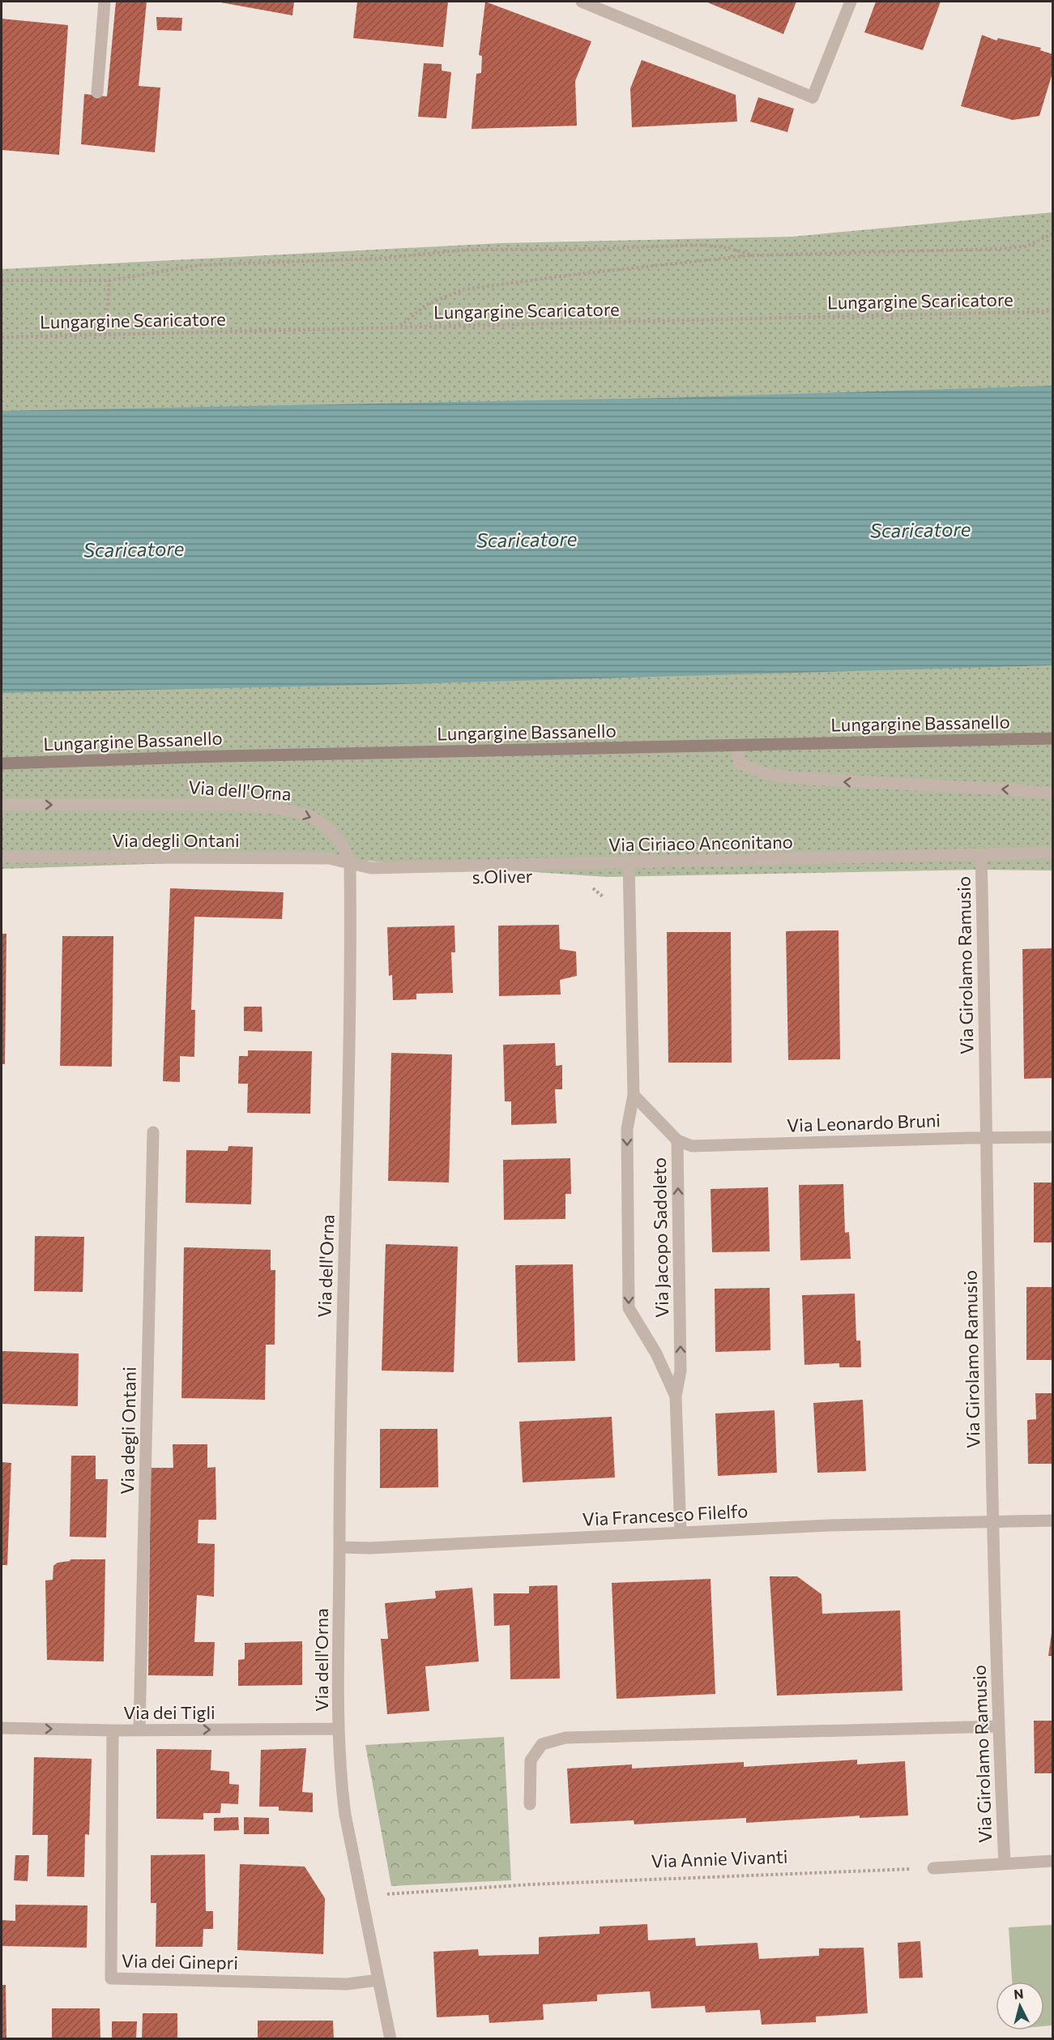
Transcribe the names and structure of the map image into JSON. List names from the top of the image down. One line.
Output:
{"streets":{"street":["Lungargine Bassanello","Via dell'Orna","Via degli Ontani","Via Ciriaco Anconitano","Via Girolamo Ramusio","Via Leonardo Bruni","Via Jacopo Sadoleto","Via Francesco Filelfo","Via dei Tigli","Via dei Ginepri"],"path":["Lungargine Scaricatore","Via Annie Vivanti"]},"crossings":[["Via dell'Orna","Via degli Ontani"],["Via dell'Orna","Via Ciriaco Anconitano"],["Via dell'Orna","Via Francesco Filelfo"],["Via dell'Orna","Via dei Tigli"],["Via dell'Orna","Via dei Ginepri"],["Via degli Ontani","Via Ciriaco Anconitano"],["Via degli Ontani","Via dei Tigli"],["Via Ciriaco Anconitano","Via Girolamo Ramusio"],["Via Ciriaco Anconitano","Via Jacopo Sadoleto"],["Via Girolamo Ramusio","Via Leonardo Bruni"],["Via Girolamo Ramusio","Via Francesco Filelfo"],["Via Leonardo Bruni","Via Jacopo Sadoleto"],["Via Jacopo Sadoleto","Via Francesco Filelfo"],["Via dei Tigli","Via dei Ginepri"]],"one_way":["Via dei Tigli"],"water":["Scaricatore"],"north":"top"}
